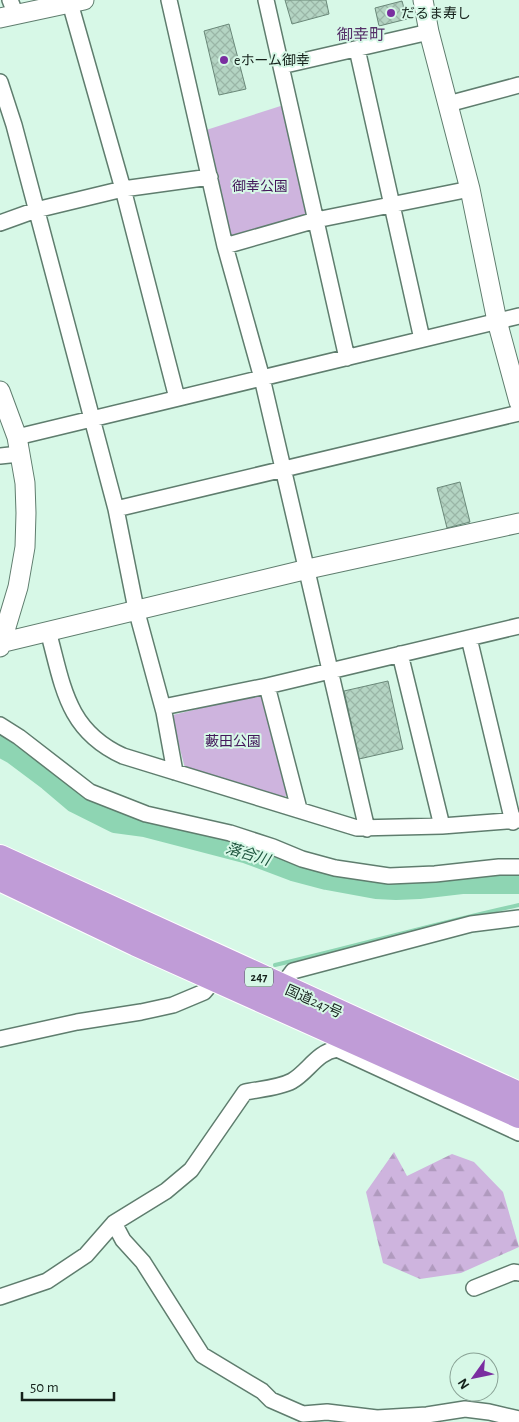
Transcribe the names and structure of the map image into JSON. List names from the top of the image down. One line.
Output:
{"streets":{"highway":["247","国道247号"]},"districts":["御幸町"],"water":["落合川"],"parks":["御幸公園","藪田公園"],"places":["だるま寿し","eホーム御幸"],"scale_bar":"50 m","north":"bottom left"}
